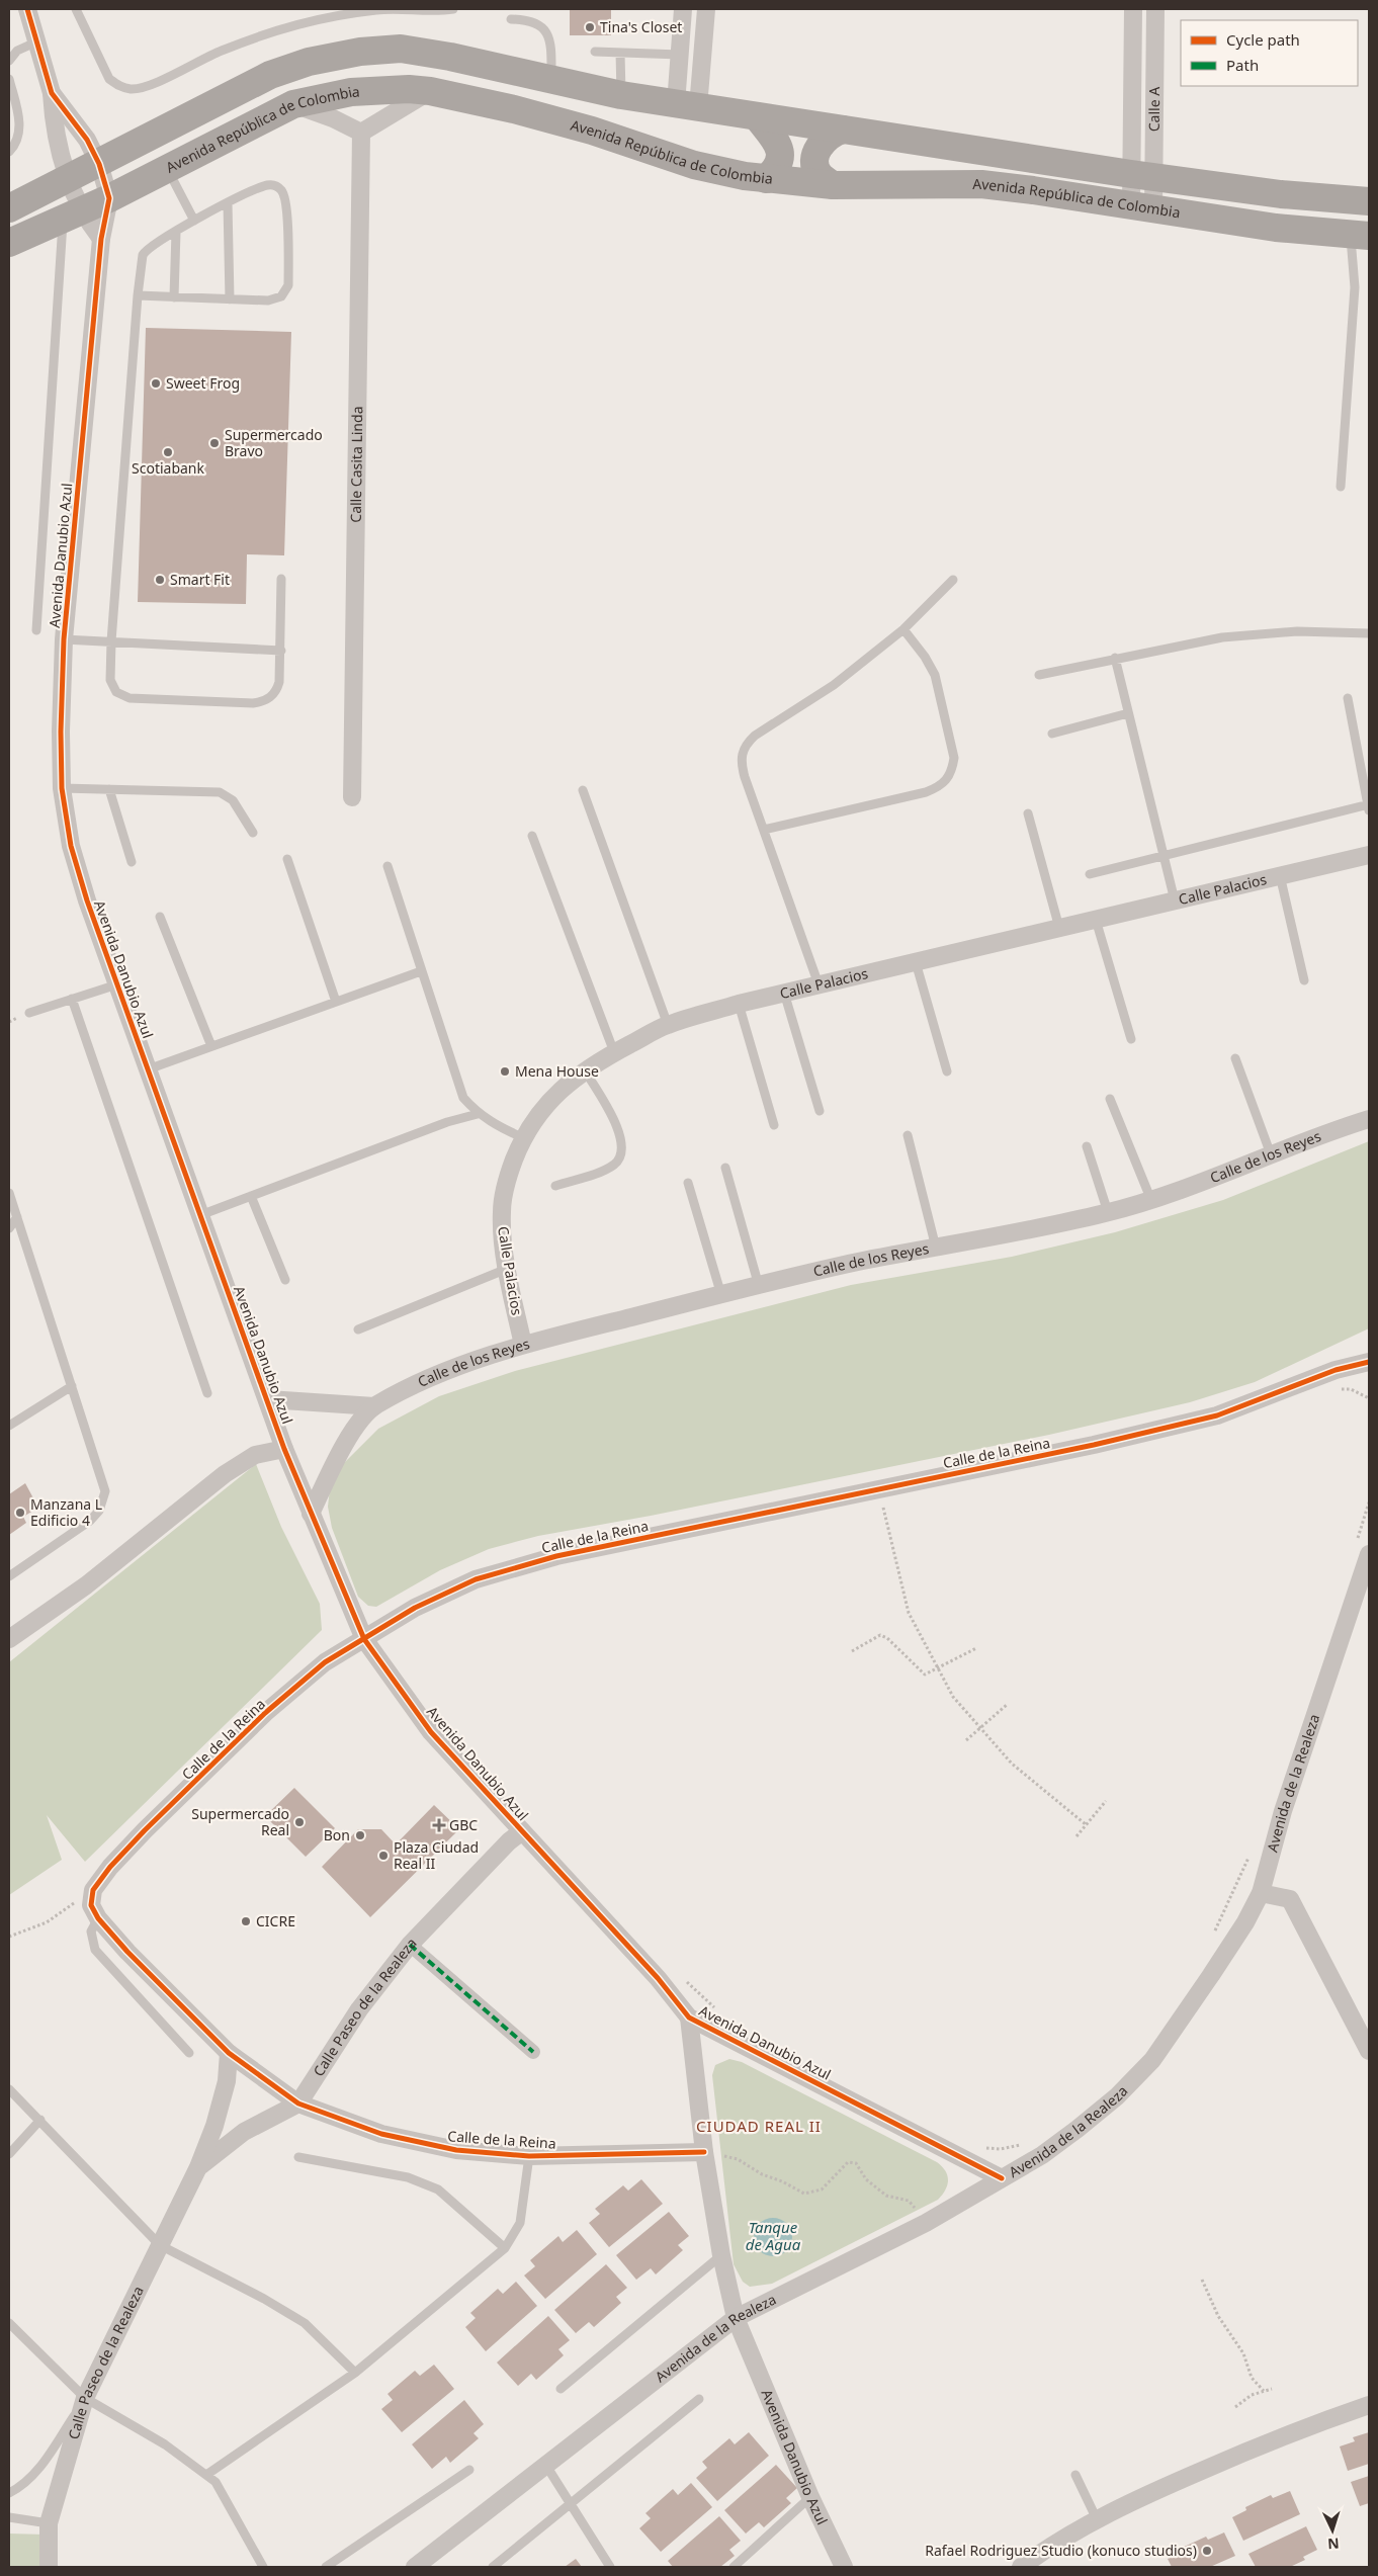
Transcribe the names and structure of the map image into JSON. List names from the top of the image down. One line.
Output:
{"streets":{"main road":["Avenida República de Colombia"],"street":["Calle A","Calle Casita Linda","Avenida Danubio Azul","Calle Palacios","Calle de los Reyes","Calle de la Reina","Avenida de la Realeza","Calle Paseo de la Realeza"]},"crossings":[["Calle A","Avenida República de Colombia"],["Avenida República de Colombia","Avenida Danubio Azul"],["Avenida Danubio Azul","Calle de los Reyes"],["Avenida Danubio Azul","Calle de la Reina"],["Avenida Danubio Azul","Avenida de la Realeza"],["Avenida Danubio Azul","Calle Paseo de la Realeza"],["Calle Palacios","Calle de los Reyes"],["Calle de la Reina","Calle Paseo de la Realeza"]],"districts":["CIUDAD REAL II"],"water":["Tanque de Agua"],"places":{"other":["Tina's Closet","Sweet Frog","Supermercado Bravo","Scotiabank","Smart Fit","Mena House","Manzana L Edificio 4","Supermercado Real","Bon","Plaza Ciudad Real II","CICRE","Rafael Rodriguez Studio (konuco studios)"],"health":["GBC"]},"legend":["Cycle path","Path"],"north":"bottom"}
